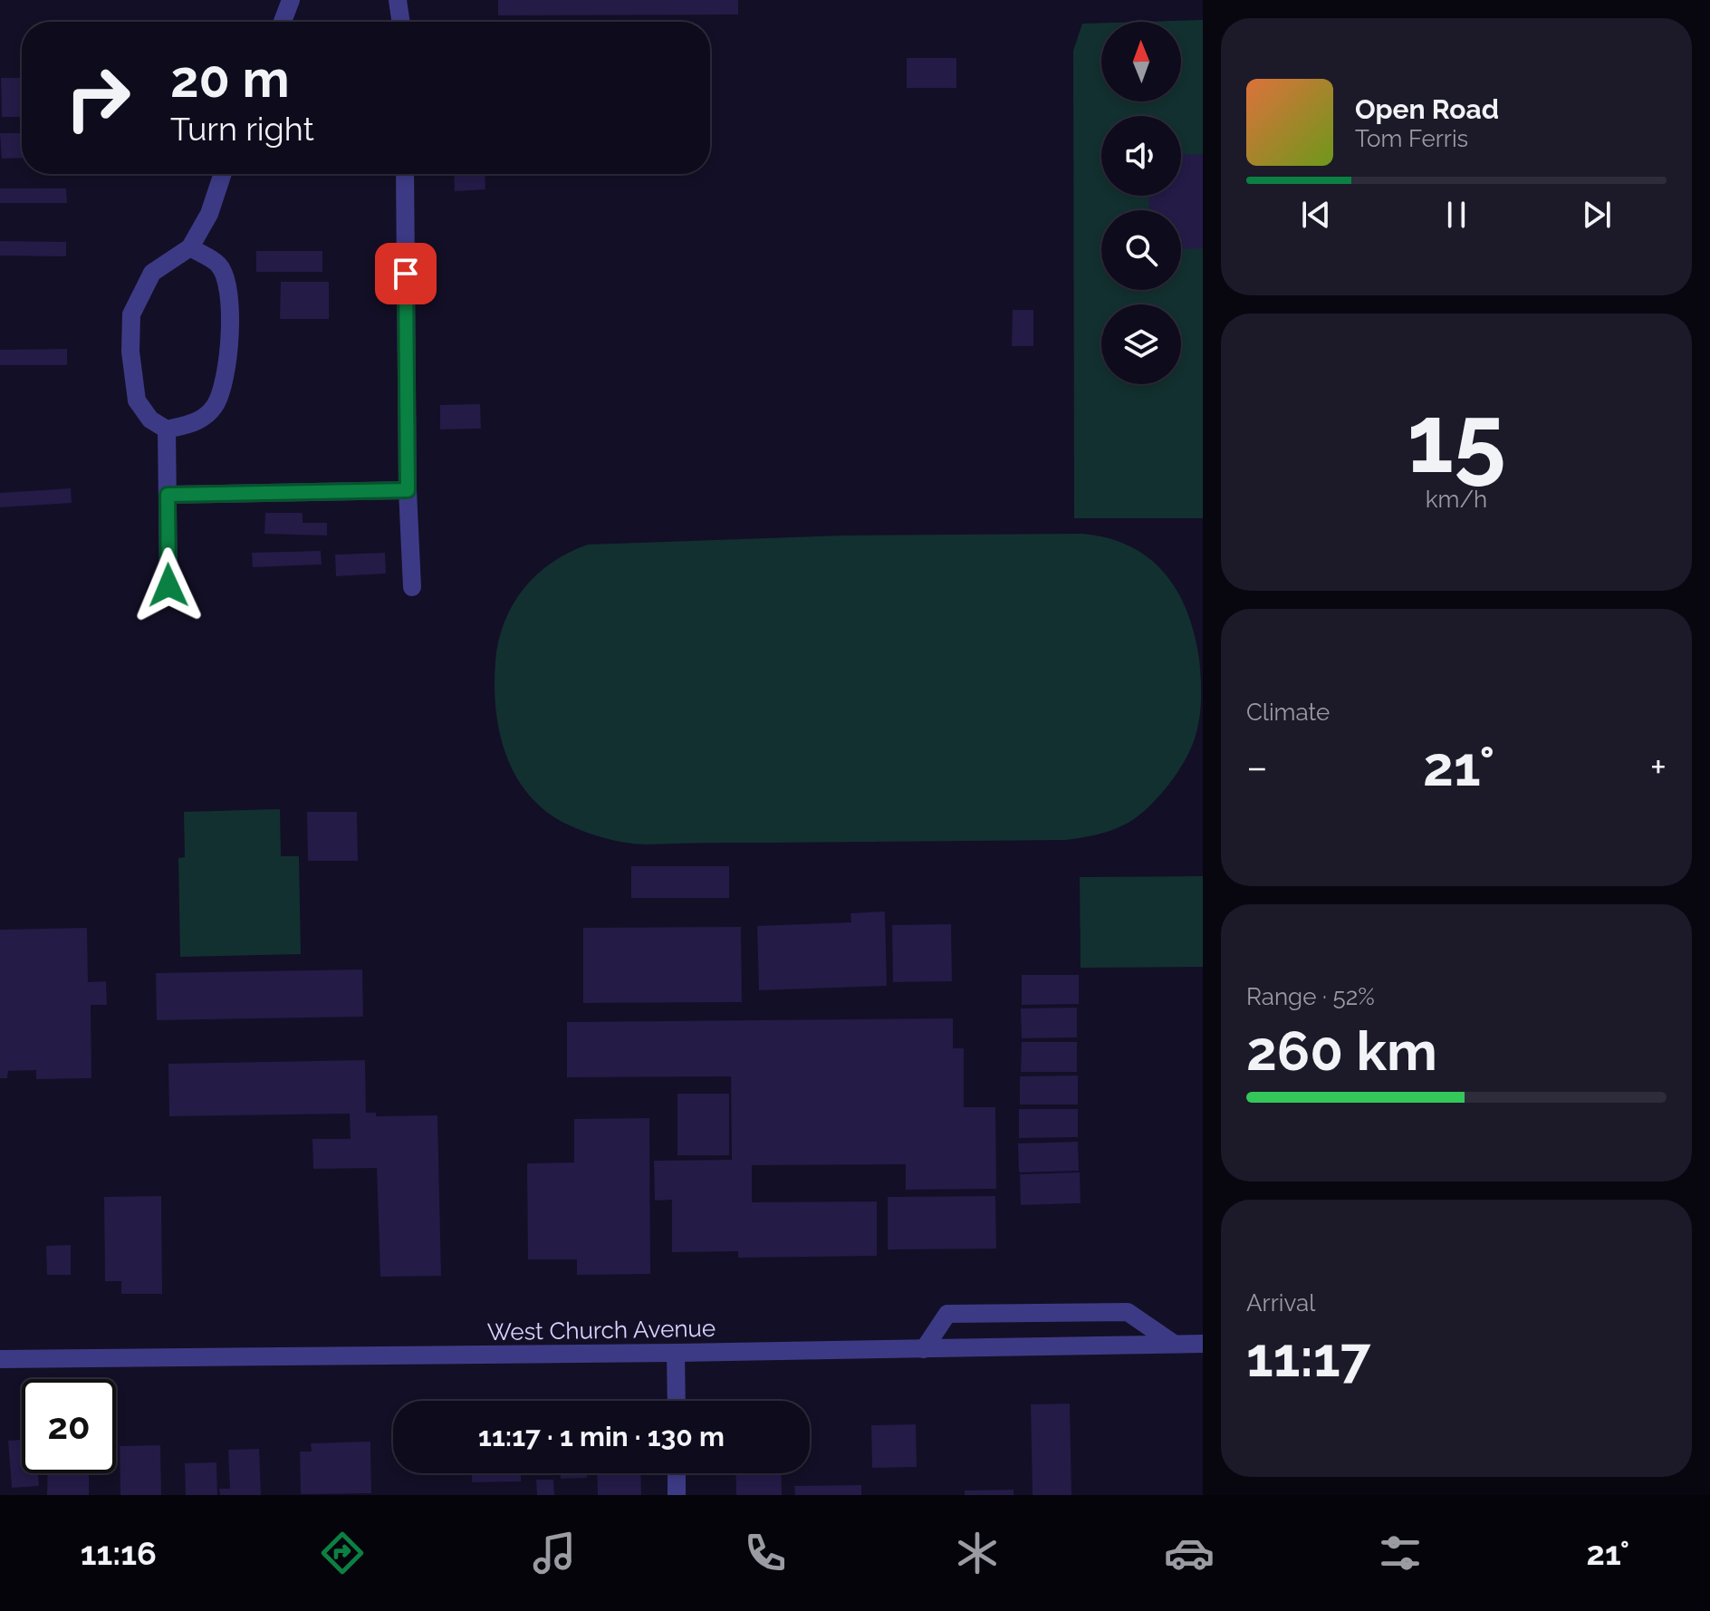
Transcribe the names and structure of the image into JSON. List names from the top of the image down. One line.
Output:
{"streets":{"street":["West Church Avenue"]},"north":"top","page":{"turn":["20 m","Turn right"],"song":["Open Road","Tom Ferris"],"tile":[["15","km/h"],"Climate",["Range · 52%","260 km"],["Arrival","11:17"]],"heat":["−","21°","+"],"limit":"20","trip":"11:17 · 1 min · 130 m","tabs":["11:16","21°"]}}
